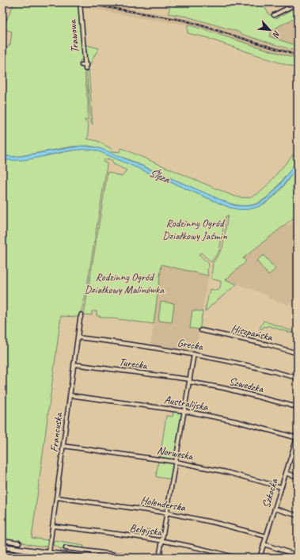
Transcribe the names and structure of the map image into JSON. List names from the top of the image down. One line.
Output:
{"streets":{"street":["Trawowa","Hiszpańska","Grecka","Turecka","Szwedzka","Australijska","Francuska","Norweska","Szkocka","Holenderska","Belgijska"]},"crossings":[["Grecka","Francuska"],["Turecka","Szwedzka"],["Turecka","Francuska"],["Australijska","Francuska"],["Australijska","Szkocka"],["Francuska","Norweska"],["Francuska","Holenderska"],["Francuska","Belgijska"],["Norweska","Szkocka"],["Szkocka","Holenderska"]],"water":["Ślęza"],"parks":["Rodzinny Ogród Działkowy Jaśmin","Rodzinny Ogród Działkowy Malinówka"],"north":"bottom right"}
